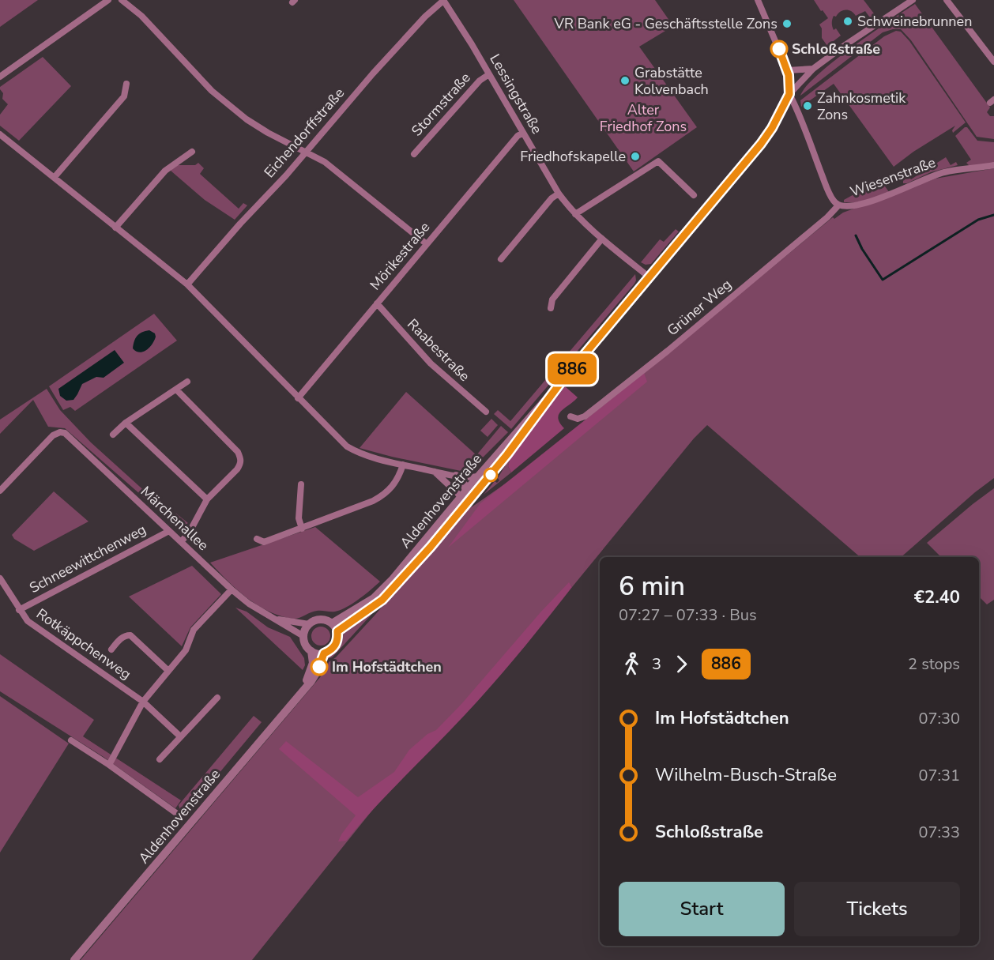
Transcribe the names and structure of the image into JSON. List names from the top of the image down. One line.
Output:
{"streets":{"street":["Lessingstraße","Stormstraße","Eichendorffstraße","Wiesenstraße","Mörikestraße","Grüner Weg","Raabestraße","Aldenhovenstraße","Märchenallee","Schneewittchenweg","Rotkäppchenweg"]},"crossings":[["Lessingstraße","Stormstraße"],["Lessingstraße","Eichendorffstraße"],["Lessingstraße","Mörikestraße"],["Lessingstraße","Aldenhovenstraße"],["Wiesenstraße","Grüner Weg"],["Wiesenstraße","Aldenhovenstraße"],["Mörikestraße","Raabestraße"],["Aldenhovenstraße","Märchenallee"],["Märchenallee","Schneewittchenweg"],["Schneewittchenweg","Rotkäppchenweg"]],"parks":["Alter Friedhof Zons"],"places":["Schweinebrunnen","VR Bank eG - Geschäftsstelle Zons","Schloßstraße","Grabstätte Kolvenbach","Zahnkosmetik Zons","Friedhofskapelle","Im Hofstädtchen"],"lines":["bus line 886"],"page":{"on_map":"886","heading":["6 min","07:27 – 07:33 · Bus","€2.40"],"legs":["3","886","2 stops"],"list":[{"name":"Im Hofstädtchen","value":"07:30"},{"name":"Wilhelm-Busch-Straße","value":"07:31"},{"name":"Schloßstraße","value":"07:33"}],"buttons":["Start","Tickets"]}}
